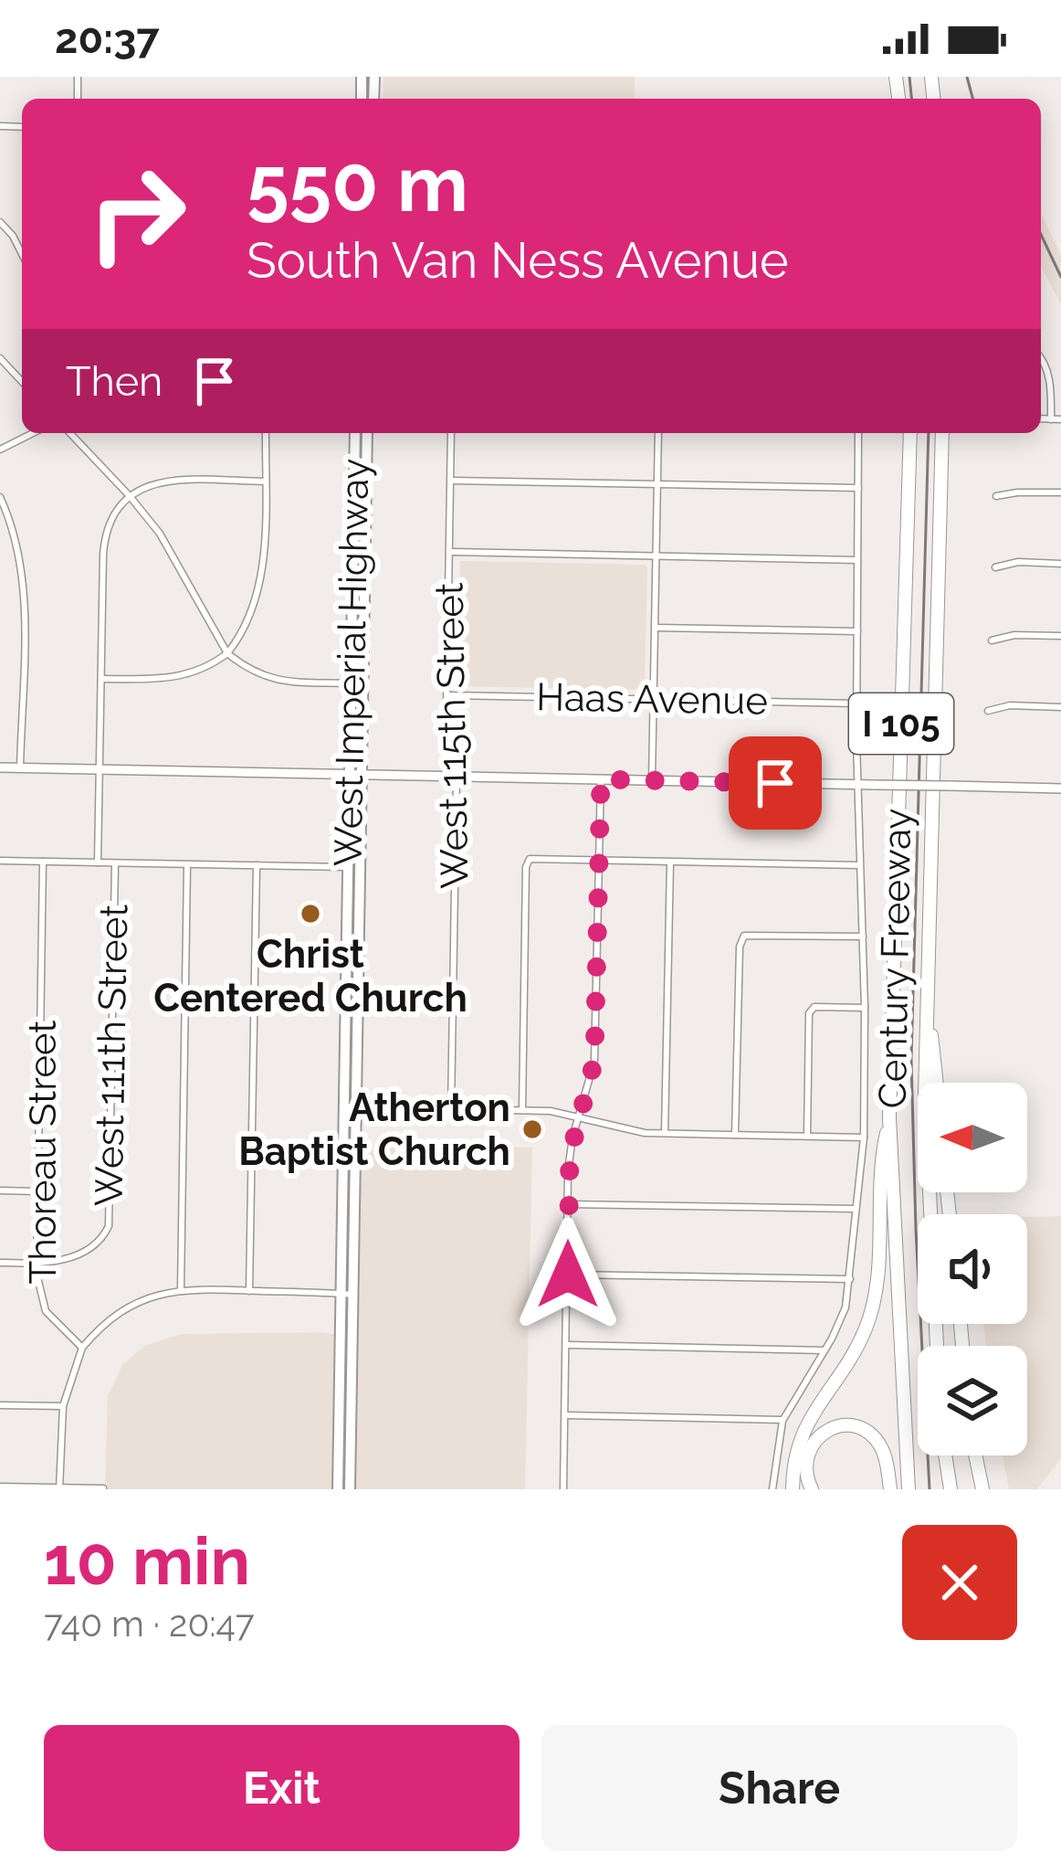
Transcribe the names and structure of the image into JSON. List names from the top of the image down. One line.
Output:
{"streets":{"highway":["I 105","Century Freeway"],"main road":["West Imperial Highway"],"street":["Haas Avenue","West 115th Street","West 111th Street","Thoreau Street"]},"crossings":[["Haas Avenue","West 115th Street"],["West 111th Street","Thoreau Street"]],"places":["Christ Centered Church","Atherton Baptist Church"],"north":"left","page":{"status":"20:37","turn":["550 m","South Van Ness Avenue"],"then":"Then","heading":["10 min","740 m · 20:47"],"buttons":["Exit","Share"]}}
